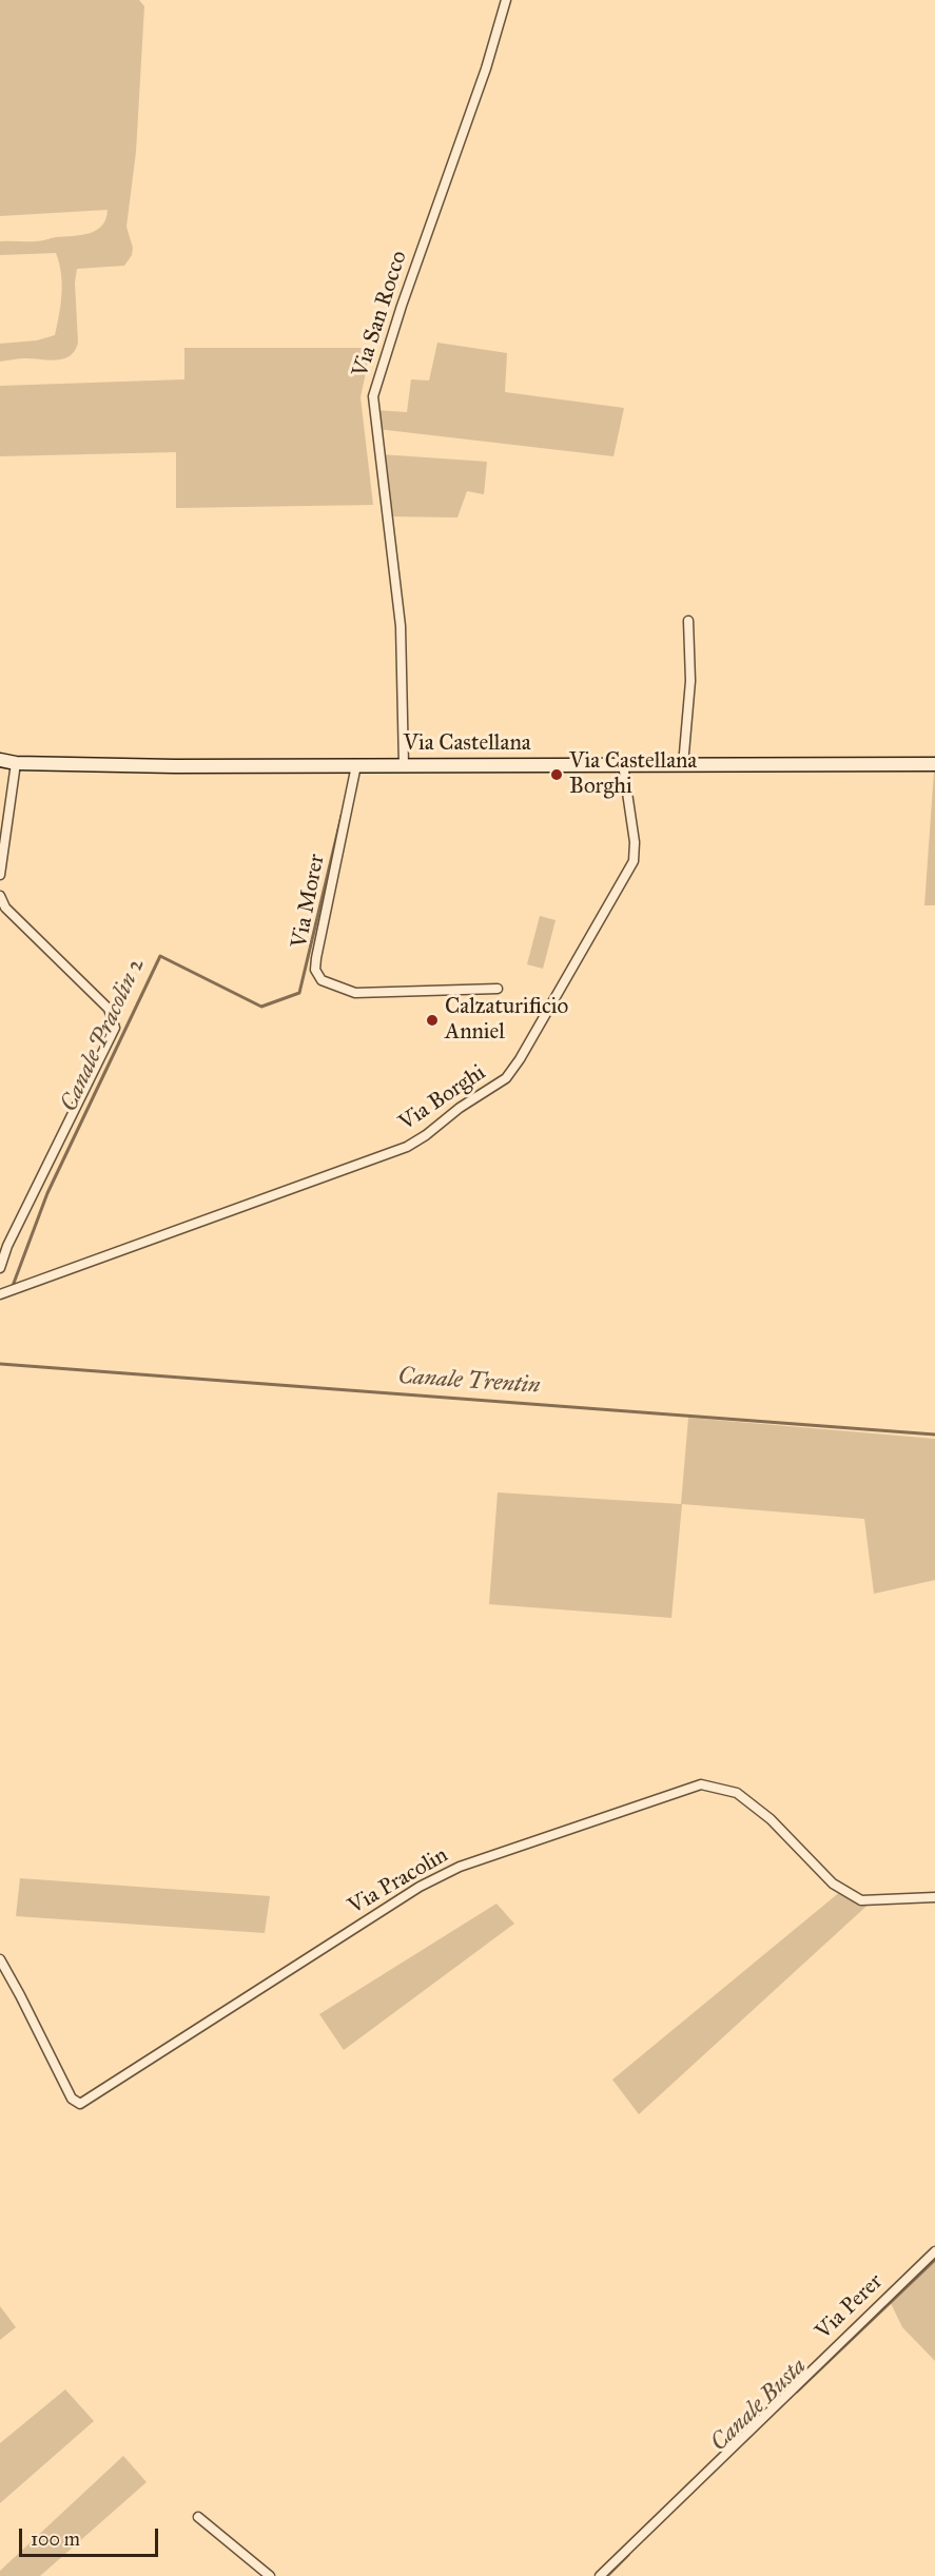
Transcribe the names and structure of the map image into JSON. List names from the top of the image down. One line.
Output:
{"streets":{"main road":["Via Castellana"],"street":["Via San Rocco","Via Morer","Via Borghi","Via Pracolin","Via Perer"]},"crossings":[["Via San Rocco","Via Castellana"],["Via Castellana","Via Morer"],["Via Castellana","Via Borghi"]],"water":["Canale Pracolin 2","Canale Trentin","Canale Busta"],"places":["Via Castellana Borghi","Calzaturificio Anniel"],"scale_bar":"100 m"}
